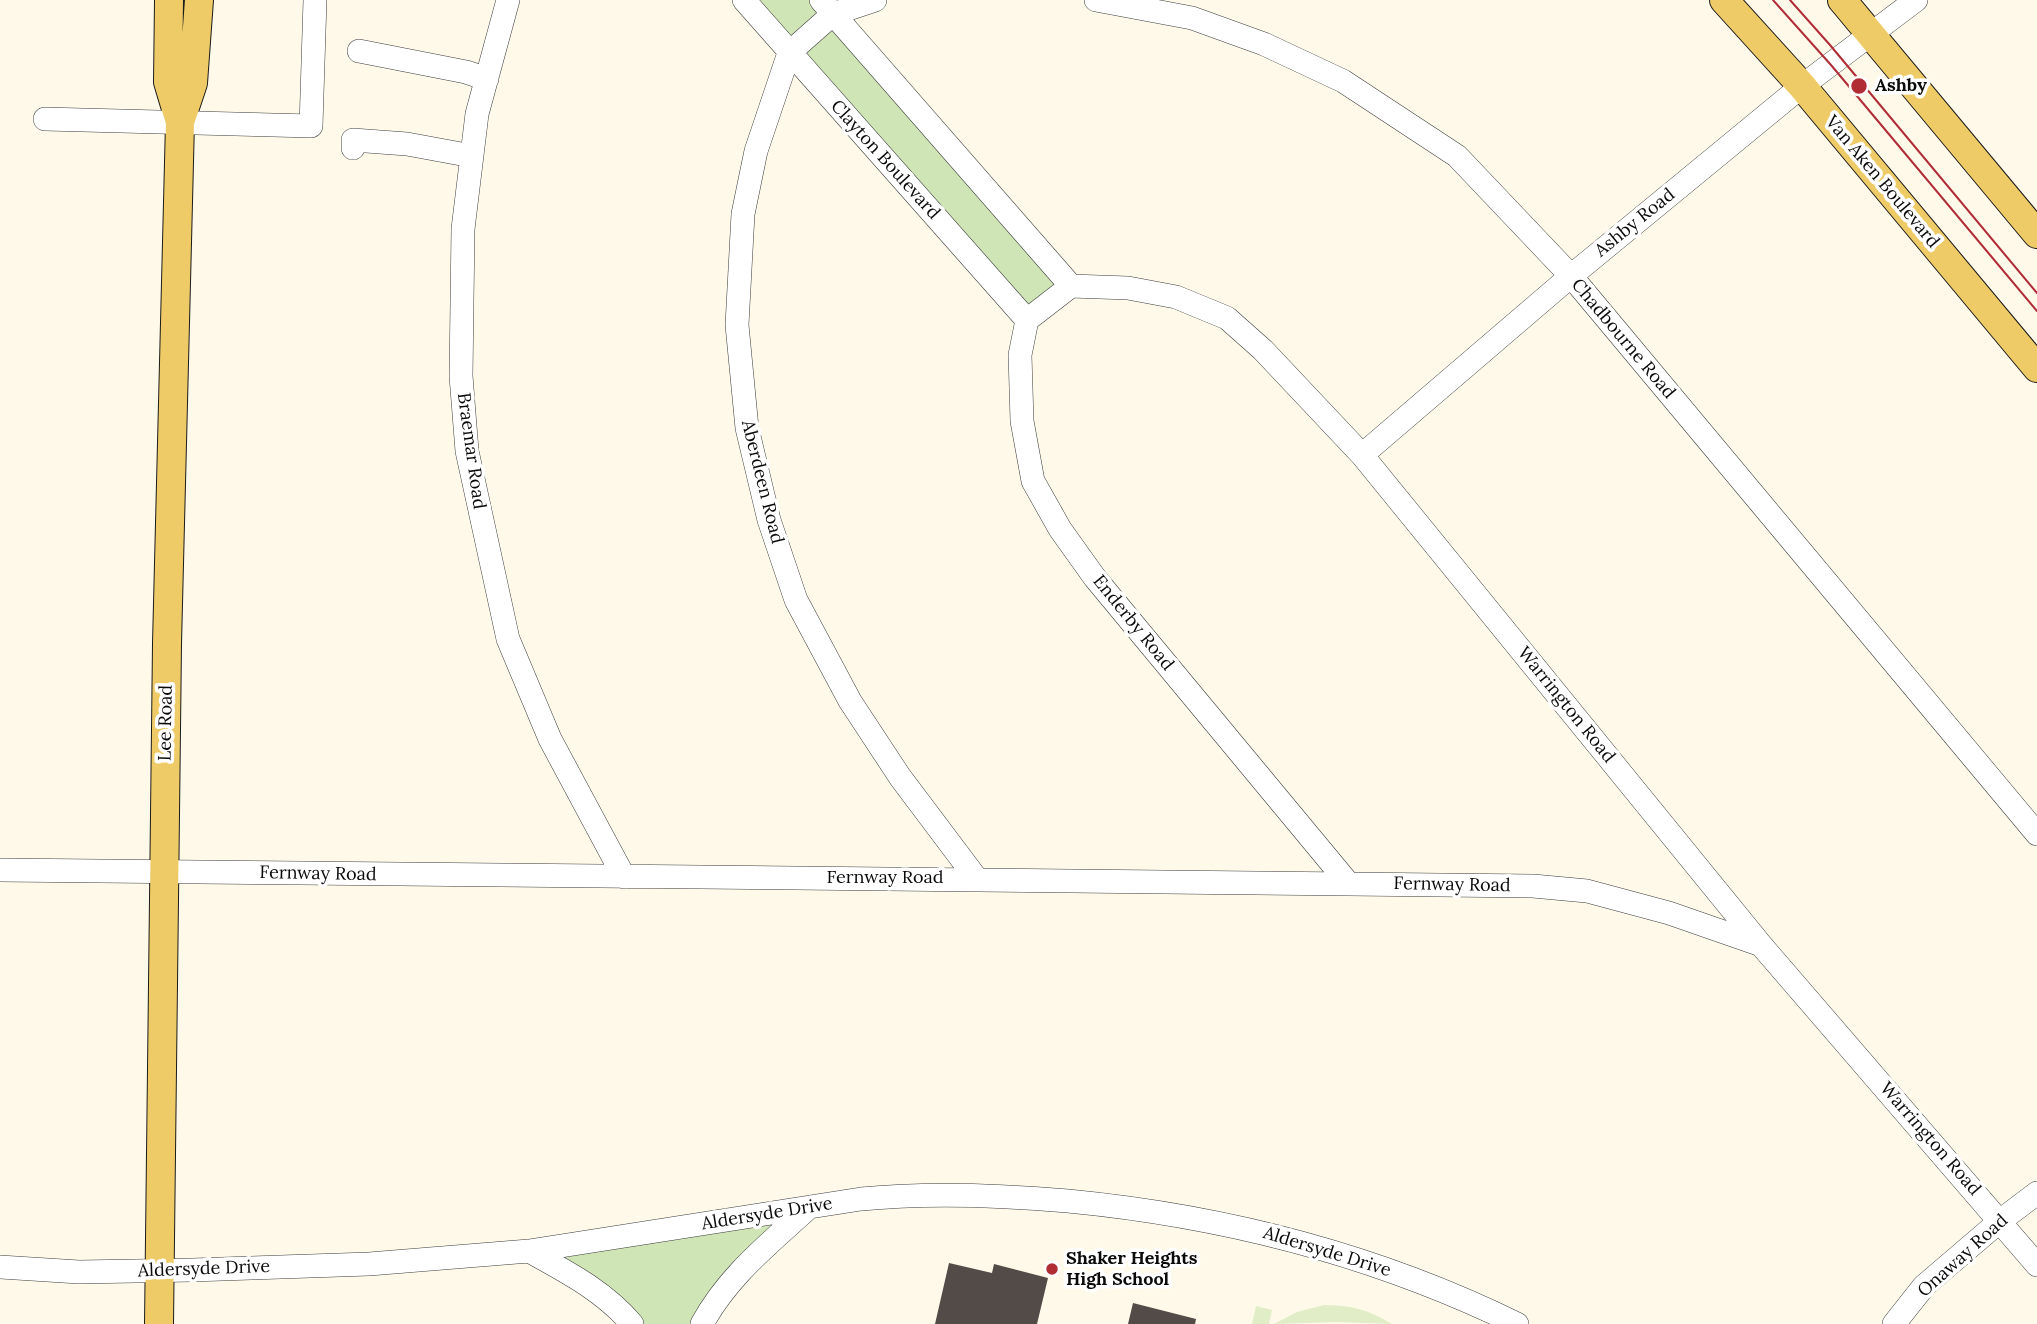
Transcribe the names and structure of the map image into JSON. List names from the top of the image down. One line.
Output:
{"streets":{"main road":["Van Aken Boulevard","Lee Road"],"street":["Clayton Boulevard","Ashby Road","Chadbourne Road","Braemar Road","Aberdeen Road","Enderby Road","Warrington Road","Fernway Road","Aldersyde Drive","Onaway Road"]},"crossings":[["Clayton Boulevard","Aberdeen Road"],["Clayton Boulevard","Enderby Road"],["Van Aken Boulevard","Ashby Road"],["Ashby Road","Chadbourne Road"],["Ashby Road","Warrington Road"],["Braemar Road","Fernway Road"],["Aberdeen Road","Fernway Road"],["Enderby Road","Fernway Road"],["Warrington Road","Fernway Road"],["Warrington Road","Onaway Road"],["Lee Road","Fernway Road"],["Lee Road","Aldersyde Drive"]],"places":["Ashby","Shaker Heights High School"]}
